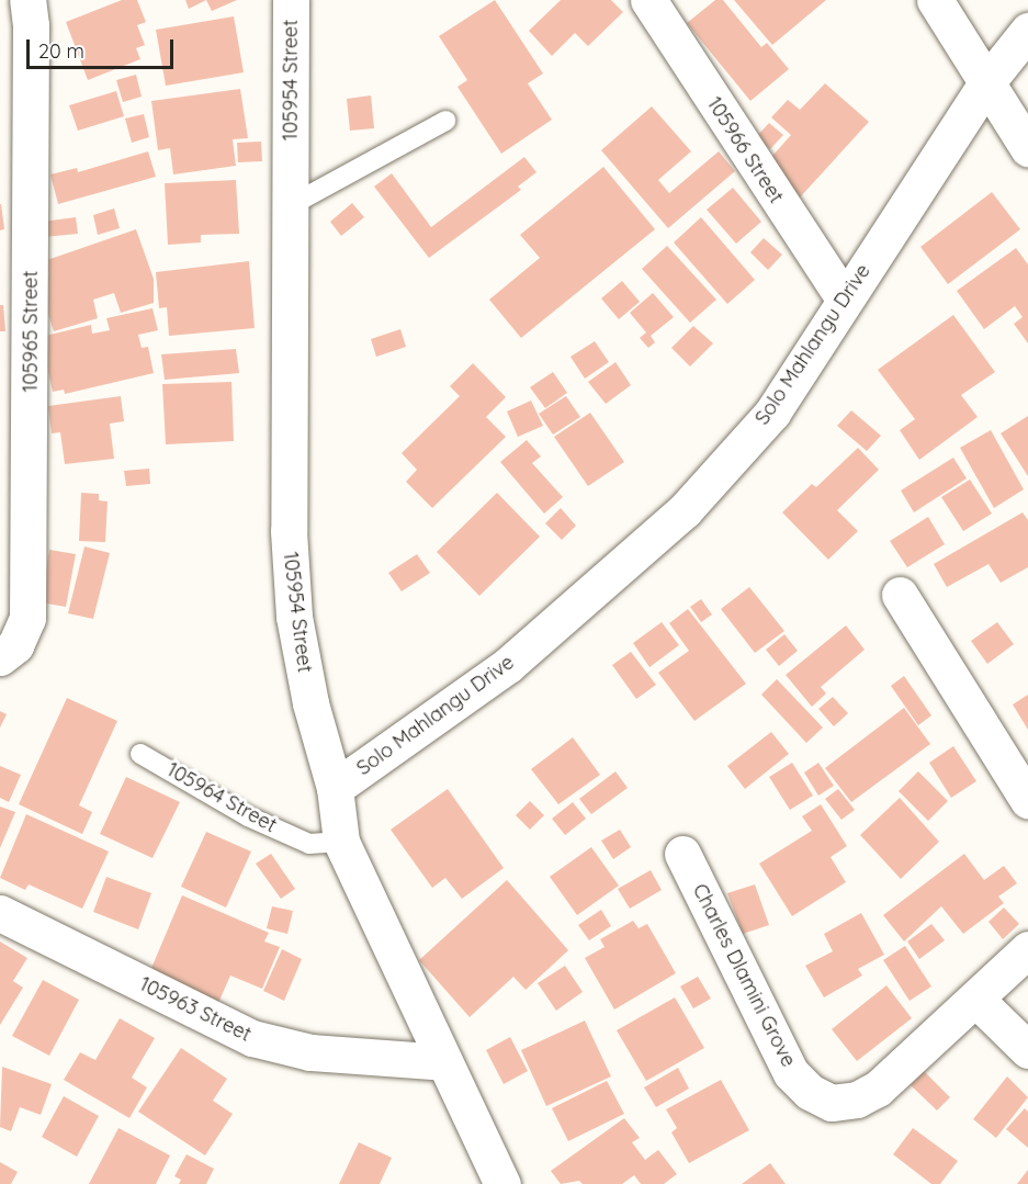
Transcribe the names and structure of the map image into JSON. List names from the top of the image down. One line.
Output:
{"streets":{"street":["105954 Street","105966 Street","105965 Street","Solo Mahlangu Drive","Charles Dlamini Grove","105963 Street"],"lane":["105964 Street"]},"crossings":[["105954 Street","Solo Mahlangu Drive"],["105954 Street","105964 Street"],["105954 Street","105963 Street"],["105966 Street","Solo Mahlangu Drive"]],"scale_bar":"20 m"}
